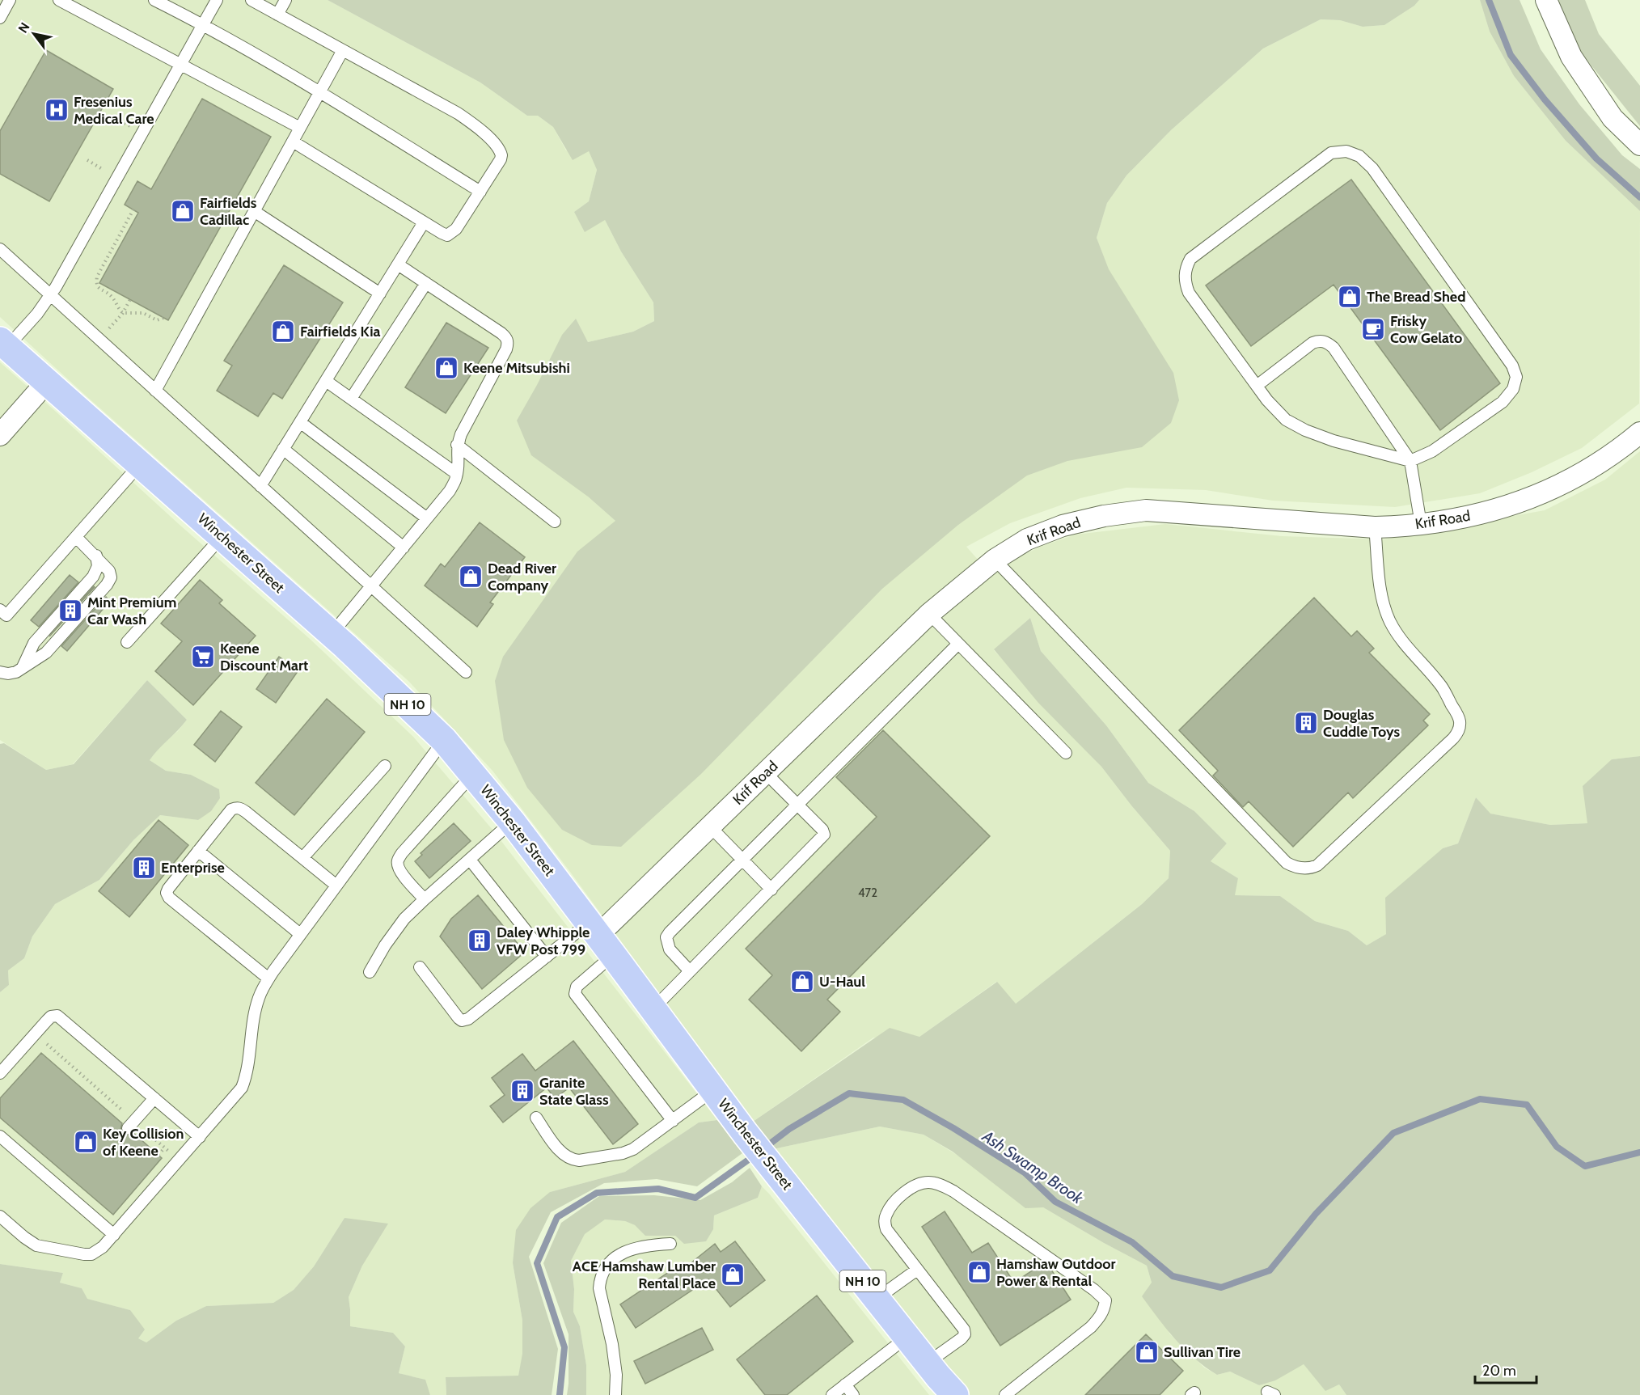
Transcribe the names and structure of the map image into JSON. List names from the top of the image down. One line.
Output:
{"streets":{"main road":["Winchester Street","NH 10"],"street":["Krif Road"]},"crossings":[["Krif Road","Winchester Street"]],"water":["Ash Swamp Brook"],"places":{"hospital":["Fresenius Medical Care"],"shop":["Fairfields Cadillac","The Bread Shed","Fairfields Kia","Keene Mitsubishi","Dead River Company","U-Haul","Key Collision of Keene","Hamshaw Outdoor Power & Rental","ACE Hamshaw Lumber Rental Place","Sullivan Tire"],"cafe":["Frisky Cow Gelato"],"building":["Mint Premium Car Wash","Douglas Cuddle Toys","Enterprise","Daley Whipple VFW Post 799","Granite State Glass"],"supermarket":["Keene Discount Mart"]},"house_numbers":["472"],"scale_bar":"20 m","north":"top left"}
